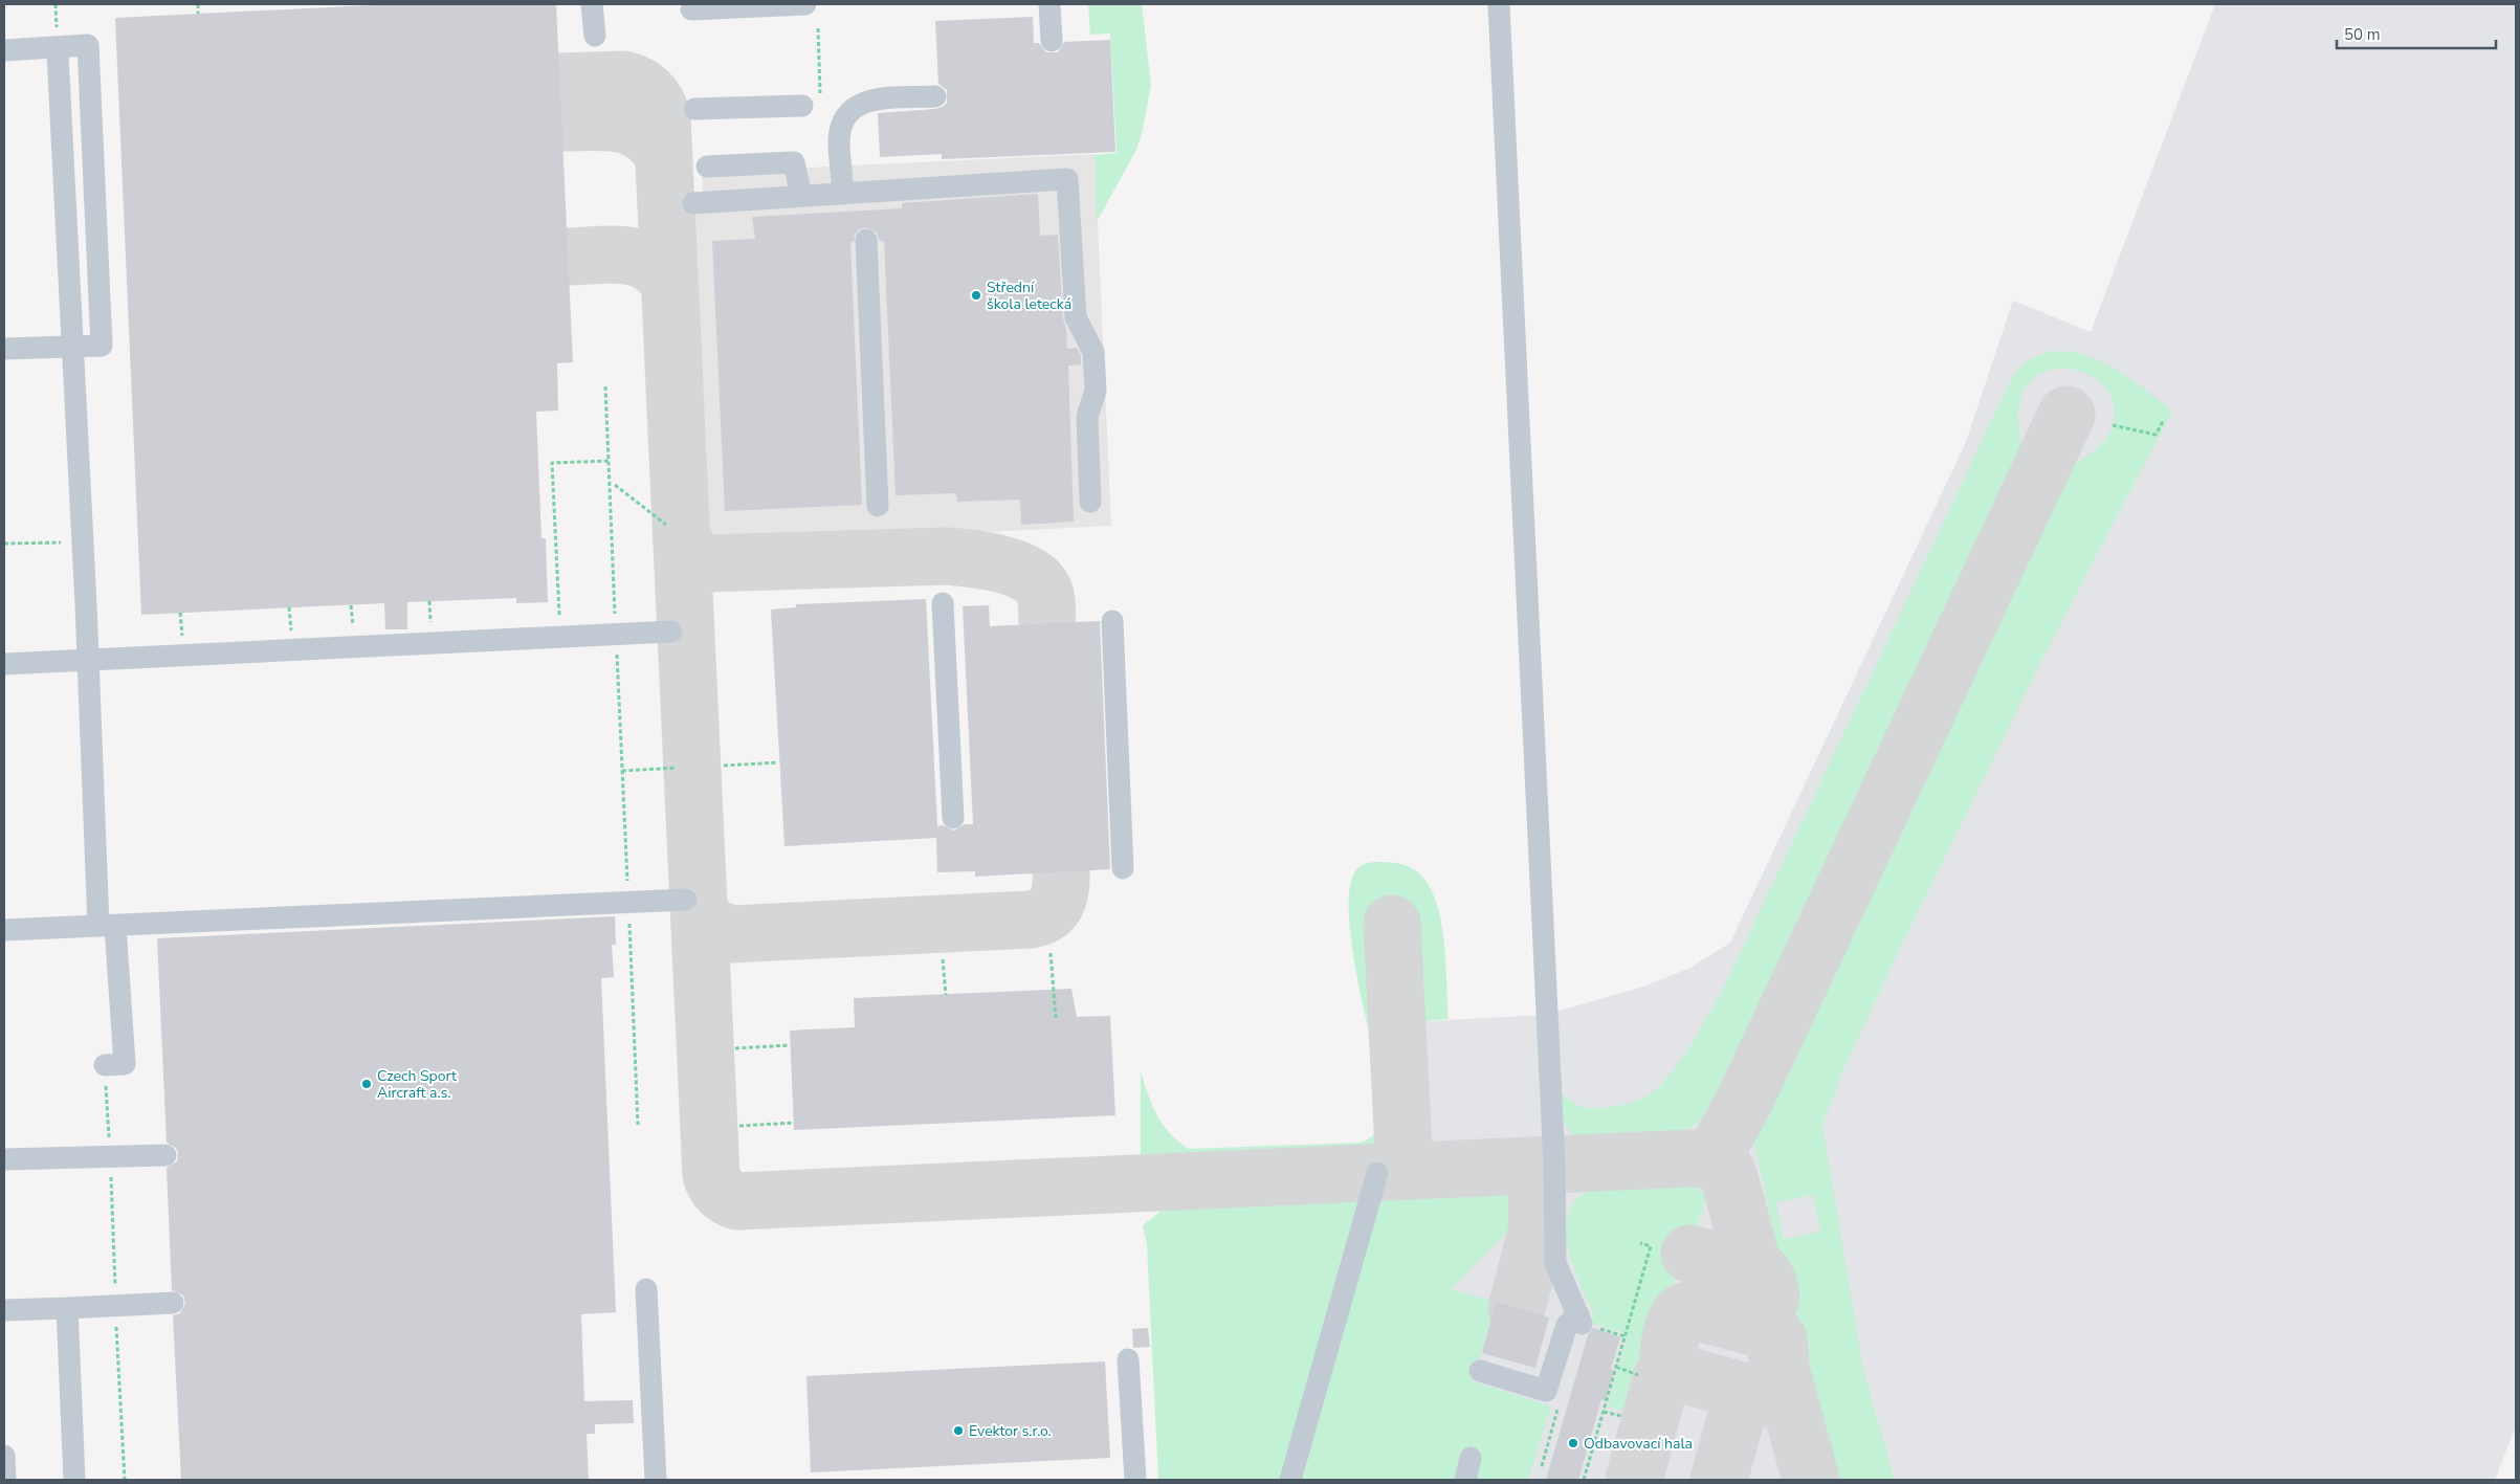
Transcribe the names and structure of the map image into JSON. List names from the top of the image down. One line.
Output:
{"places":["Střední škola letecká","Czech Sport Aircraft a.s.","Evektor s.r.o.","Odbavovací hala"],"scale_bar":"50 m"}
